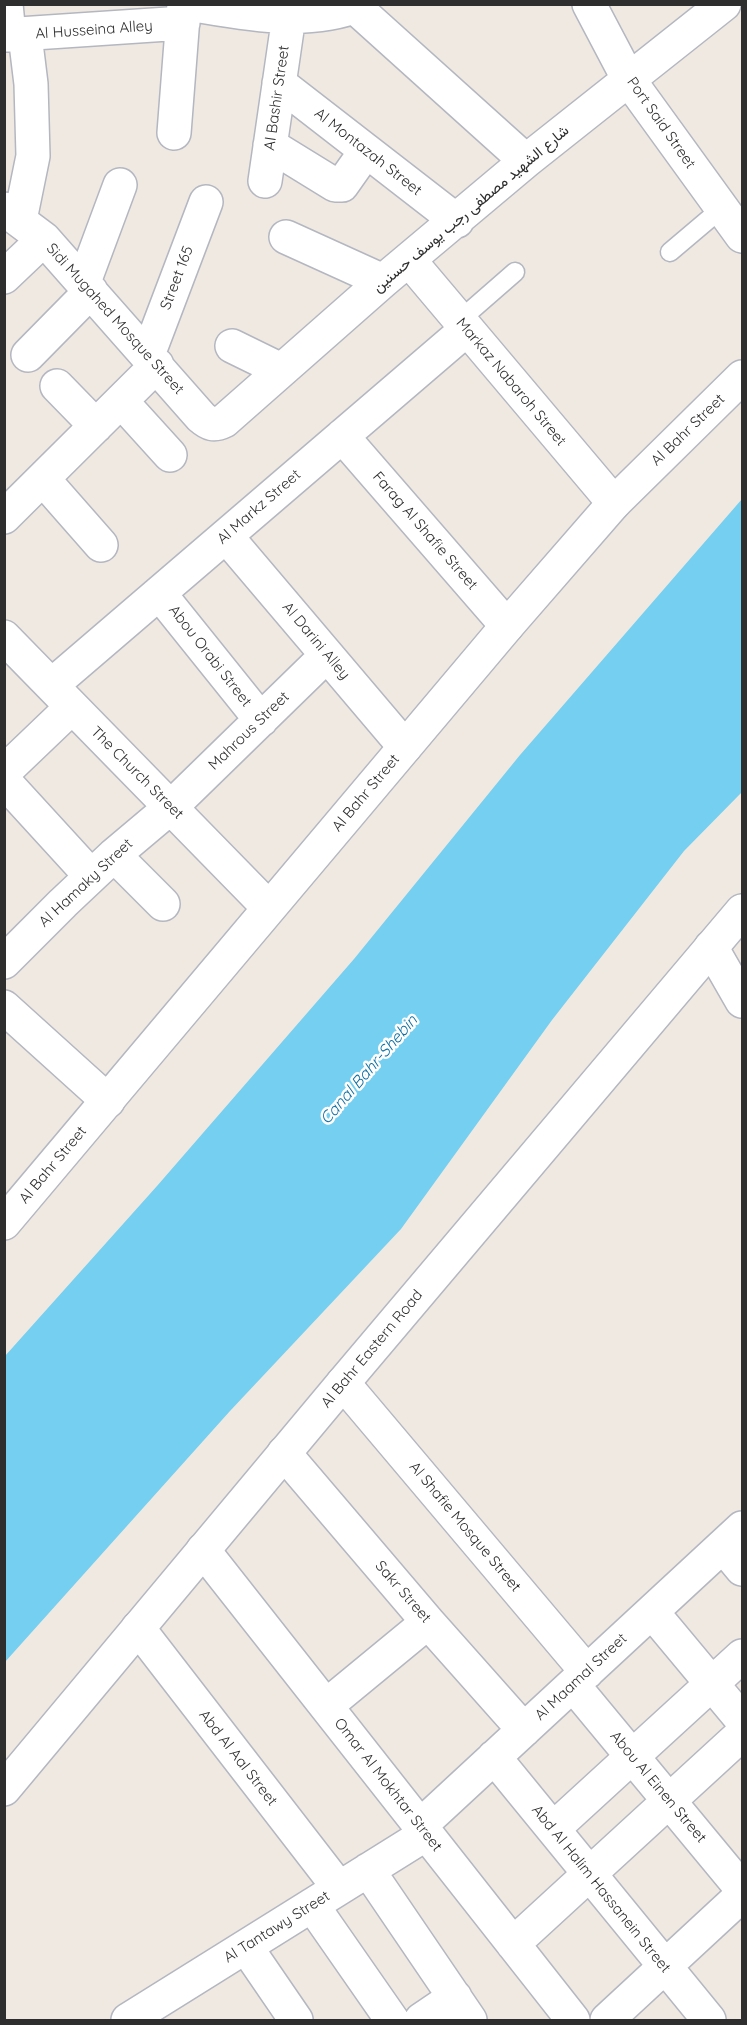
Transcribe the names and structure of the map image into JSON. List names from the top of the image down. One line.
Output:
{"streets":{"street":["Al Husseina Alley","Al Bashir Street","Port Said Street","Al Montazah Street","شارع الشهيد مصطفى رجب يوسف حسنين","Street 165","Sidi Mugahed Mosque Street","Markaz Nabaroh Street","Al Bahr Street","Al Markz Street","Farag Al Shafie Street","Al Darini Alley","Abou Orabi Street","Mahrous Street","The Church Street","Al Hamaky Street","Al Bahr Eastern Road","Al Shafie Mosque Street","Sakr Street","Al Maamal Street","Abd Al Aal Street","Omar Al Mokhtar Street","Abou Al Einen Street","Abd Al Halim Hassanein Street","Al Tantawy Street"]},"crossings":[["Al Husseina Alley","Al Bashir Street"],["Al Bashir Street","Al Montazah Street"],["Port Said Street","شارع الشهيد مصطفى رجب يوسف حسنين"],["Al Montazah Street","شارع الشهيد مصطفى رجب يوسف حسنين"],["شارع الشهيد مصطفى رجب يوسف حسنين","Sidi Mugahed Mosque Street"],["شارع الشهيد مصطفى رجب يوسف حسنين","Markaz Nabaroh Street"],["Street 165","Sidi Mugahed Mosque Street"],["Markaz Nabaroh Street","Al Bahr Street"],["Markaz Nabaroh Street","Al Markz Street"],["Al Bahr Street","Farag Al Shafie Street"],["Al Bahr Street","Al Darini Alley"],["Al Bahr Street","The Church Street"],["Al Markz Street","Farag Al Shafie Street"],["Al Markz Street","Al Darini Alley"],["Al Markz Street","Abou Orabi Street"],["Al Markz Street","The Church Street"],["Al Darini Alley","Mahrous Street"],["Abou Orabi Street","Mahrous Street"],["Mahrous Street","The Church Street"],["Mahrous Street","Al Hamaky Street"],["The Church Street","Al Hamaky Street"],["Al Bahr Eastern Road","Al Shafie Mosque Street"],["Al Bahr Eastern Road","Sakr Street"],["Al Bahr Eastern Road","Abd Al Aal Street"],["Al Bahr Eastern Road","Omar Al Mokhtar Street"],["Al Shafie Mosque Street","Al Maamal Street"],["Al Shafie Mosque Street","Abou Al Einen Street"],["Sakr Street","Al Maamal Street"],["Al Maamal Street","Omar Al Mokhtar Street"],["Al Maamal Street","Abou Al Einen Street"],["Al Maamal Street","Abd Al Halim Hassanein Street"],["Al Maamal Street","Al Tantawy Street"],["Abd Al Aal Street","Al Tantawy Street"],["Omar Al Mokhtar Street","Al Tantawy Street"]],"water":["Canal Bahr-Shebin"]}
